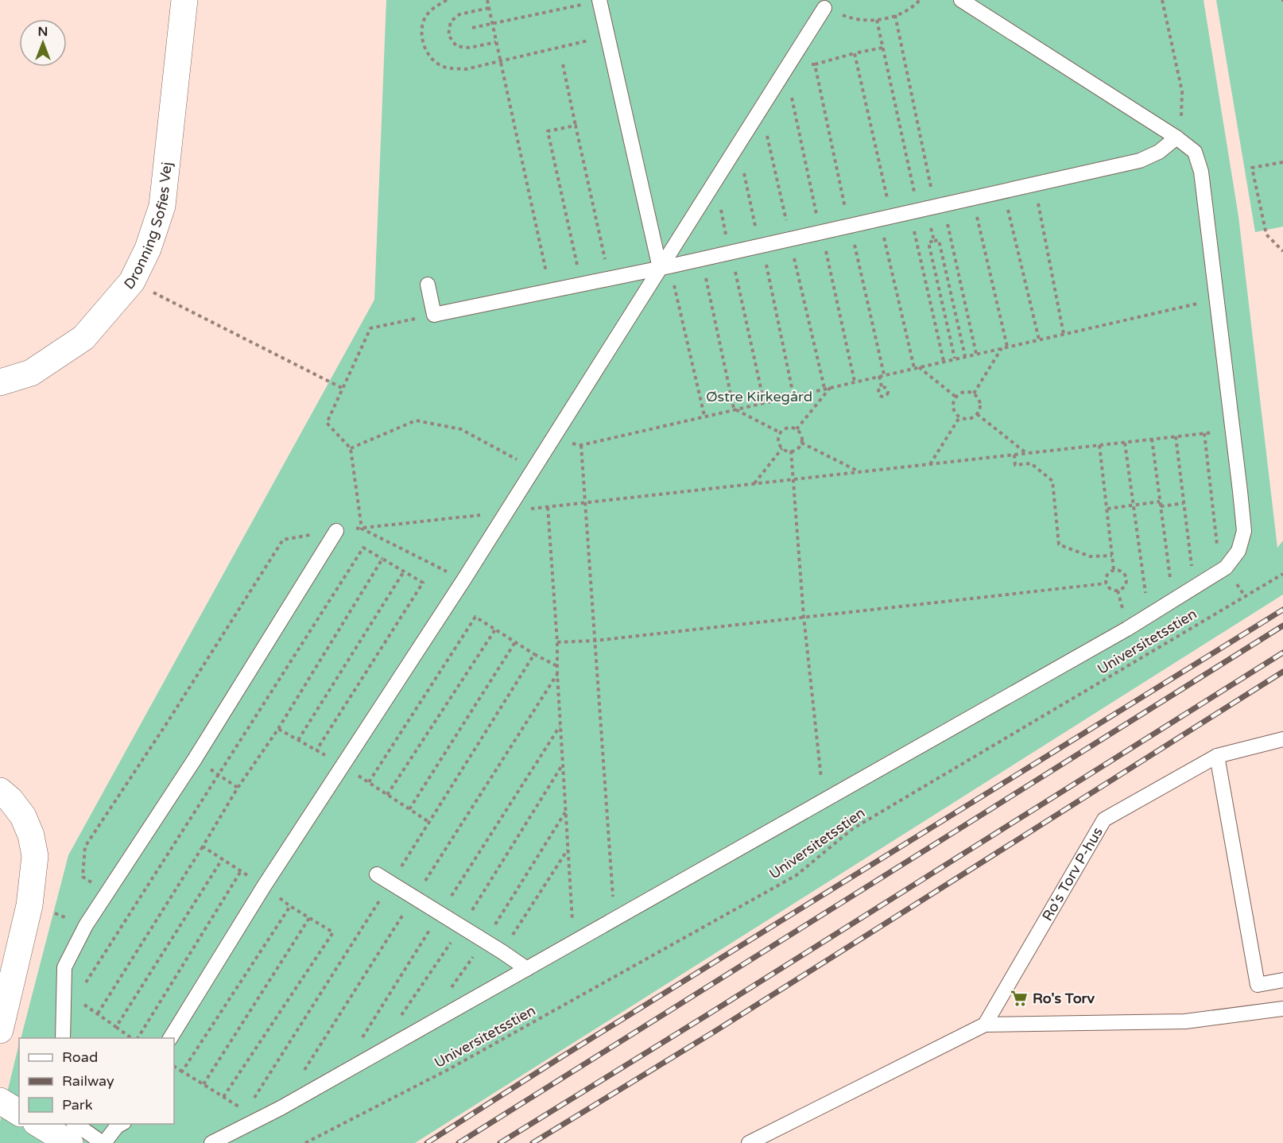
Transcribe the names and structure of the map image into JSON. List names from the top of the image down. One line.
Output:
{"streets":{"street":["Dronning Sofies Vej"],"lane":["Ro's Torv P-hus"],"path":["Universitetsstien"]},"parks":["Østre Kirkegård"],"places":{"supermarket":["Ro's Torv"]},"legend":["Road","Railway","Park"],"north":"top"}
